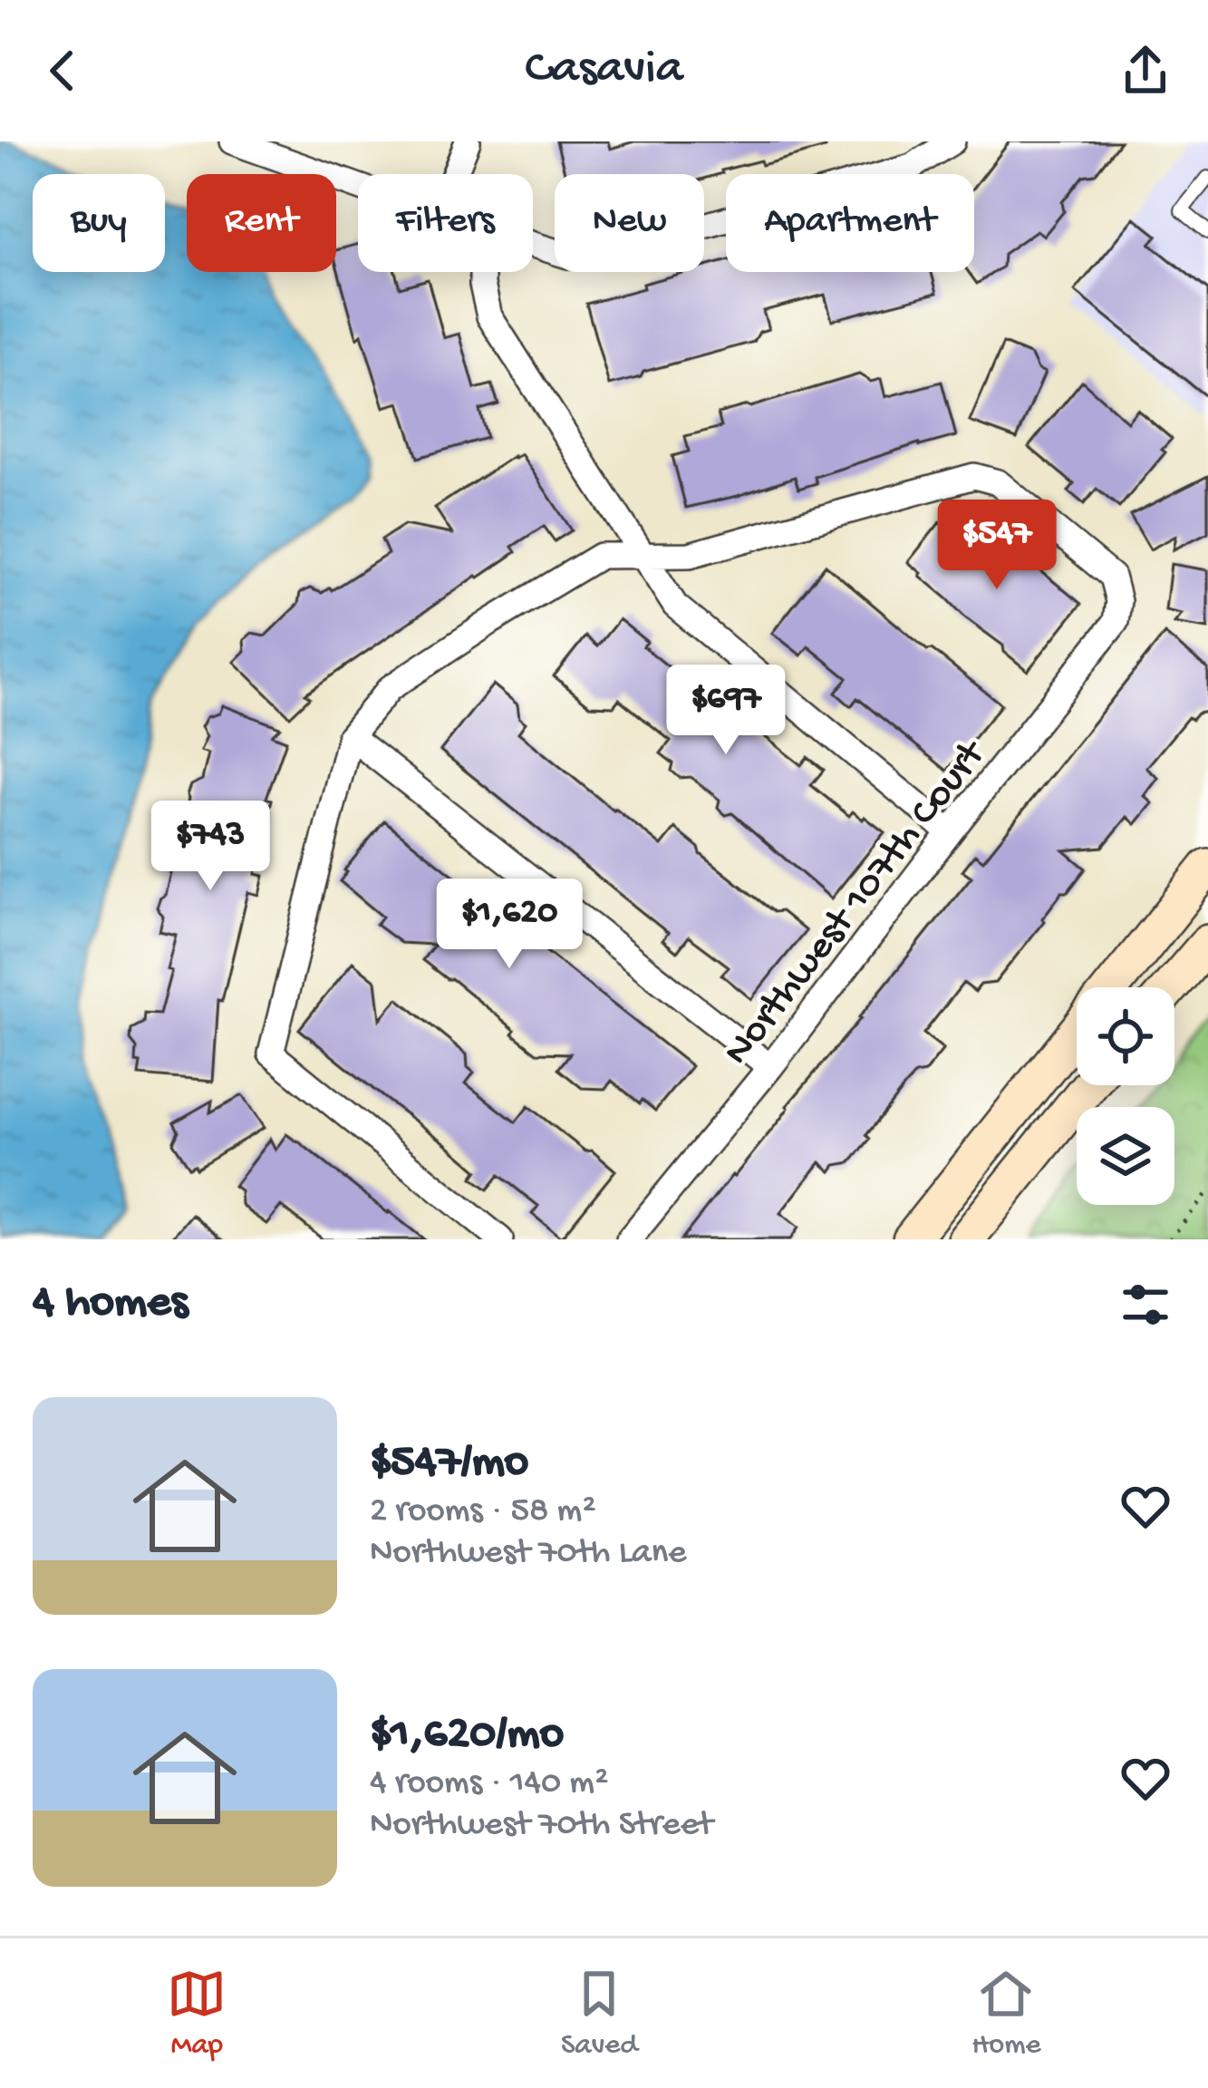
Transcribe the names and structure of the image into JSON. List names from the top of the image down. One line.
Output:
{"streets":{"street":["Northwest 107th Court"]},"page":{"header":"Casavia","chip":["Buy","Rent","Filters","New","Apartment"],"price":["$547","$697","$743","$1,620"],"heading":"4 homes","list":[{"name":"$547/mo","note":"2 rooms · 58 m² · Northwest 70th Lane"},{"name":"$1,620/mo","note":"4 rooms · 140 m² · Northwest 70th Street"}],"tabs":["Map","Saved","Home"]}}
